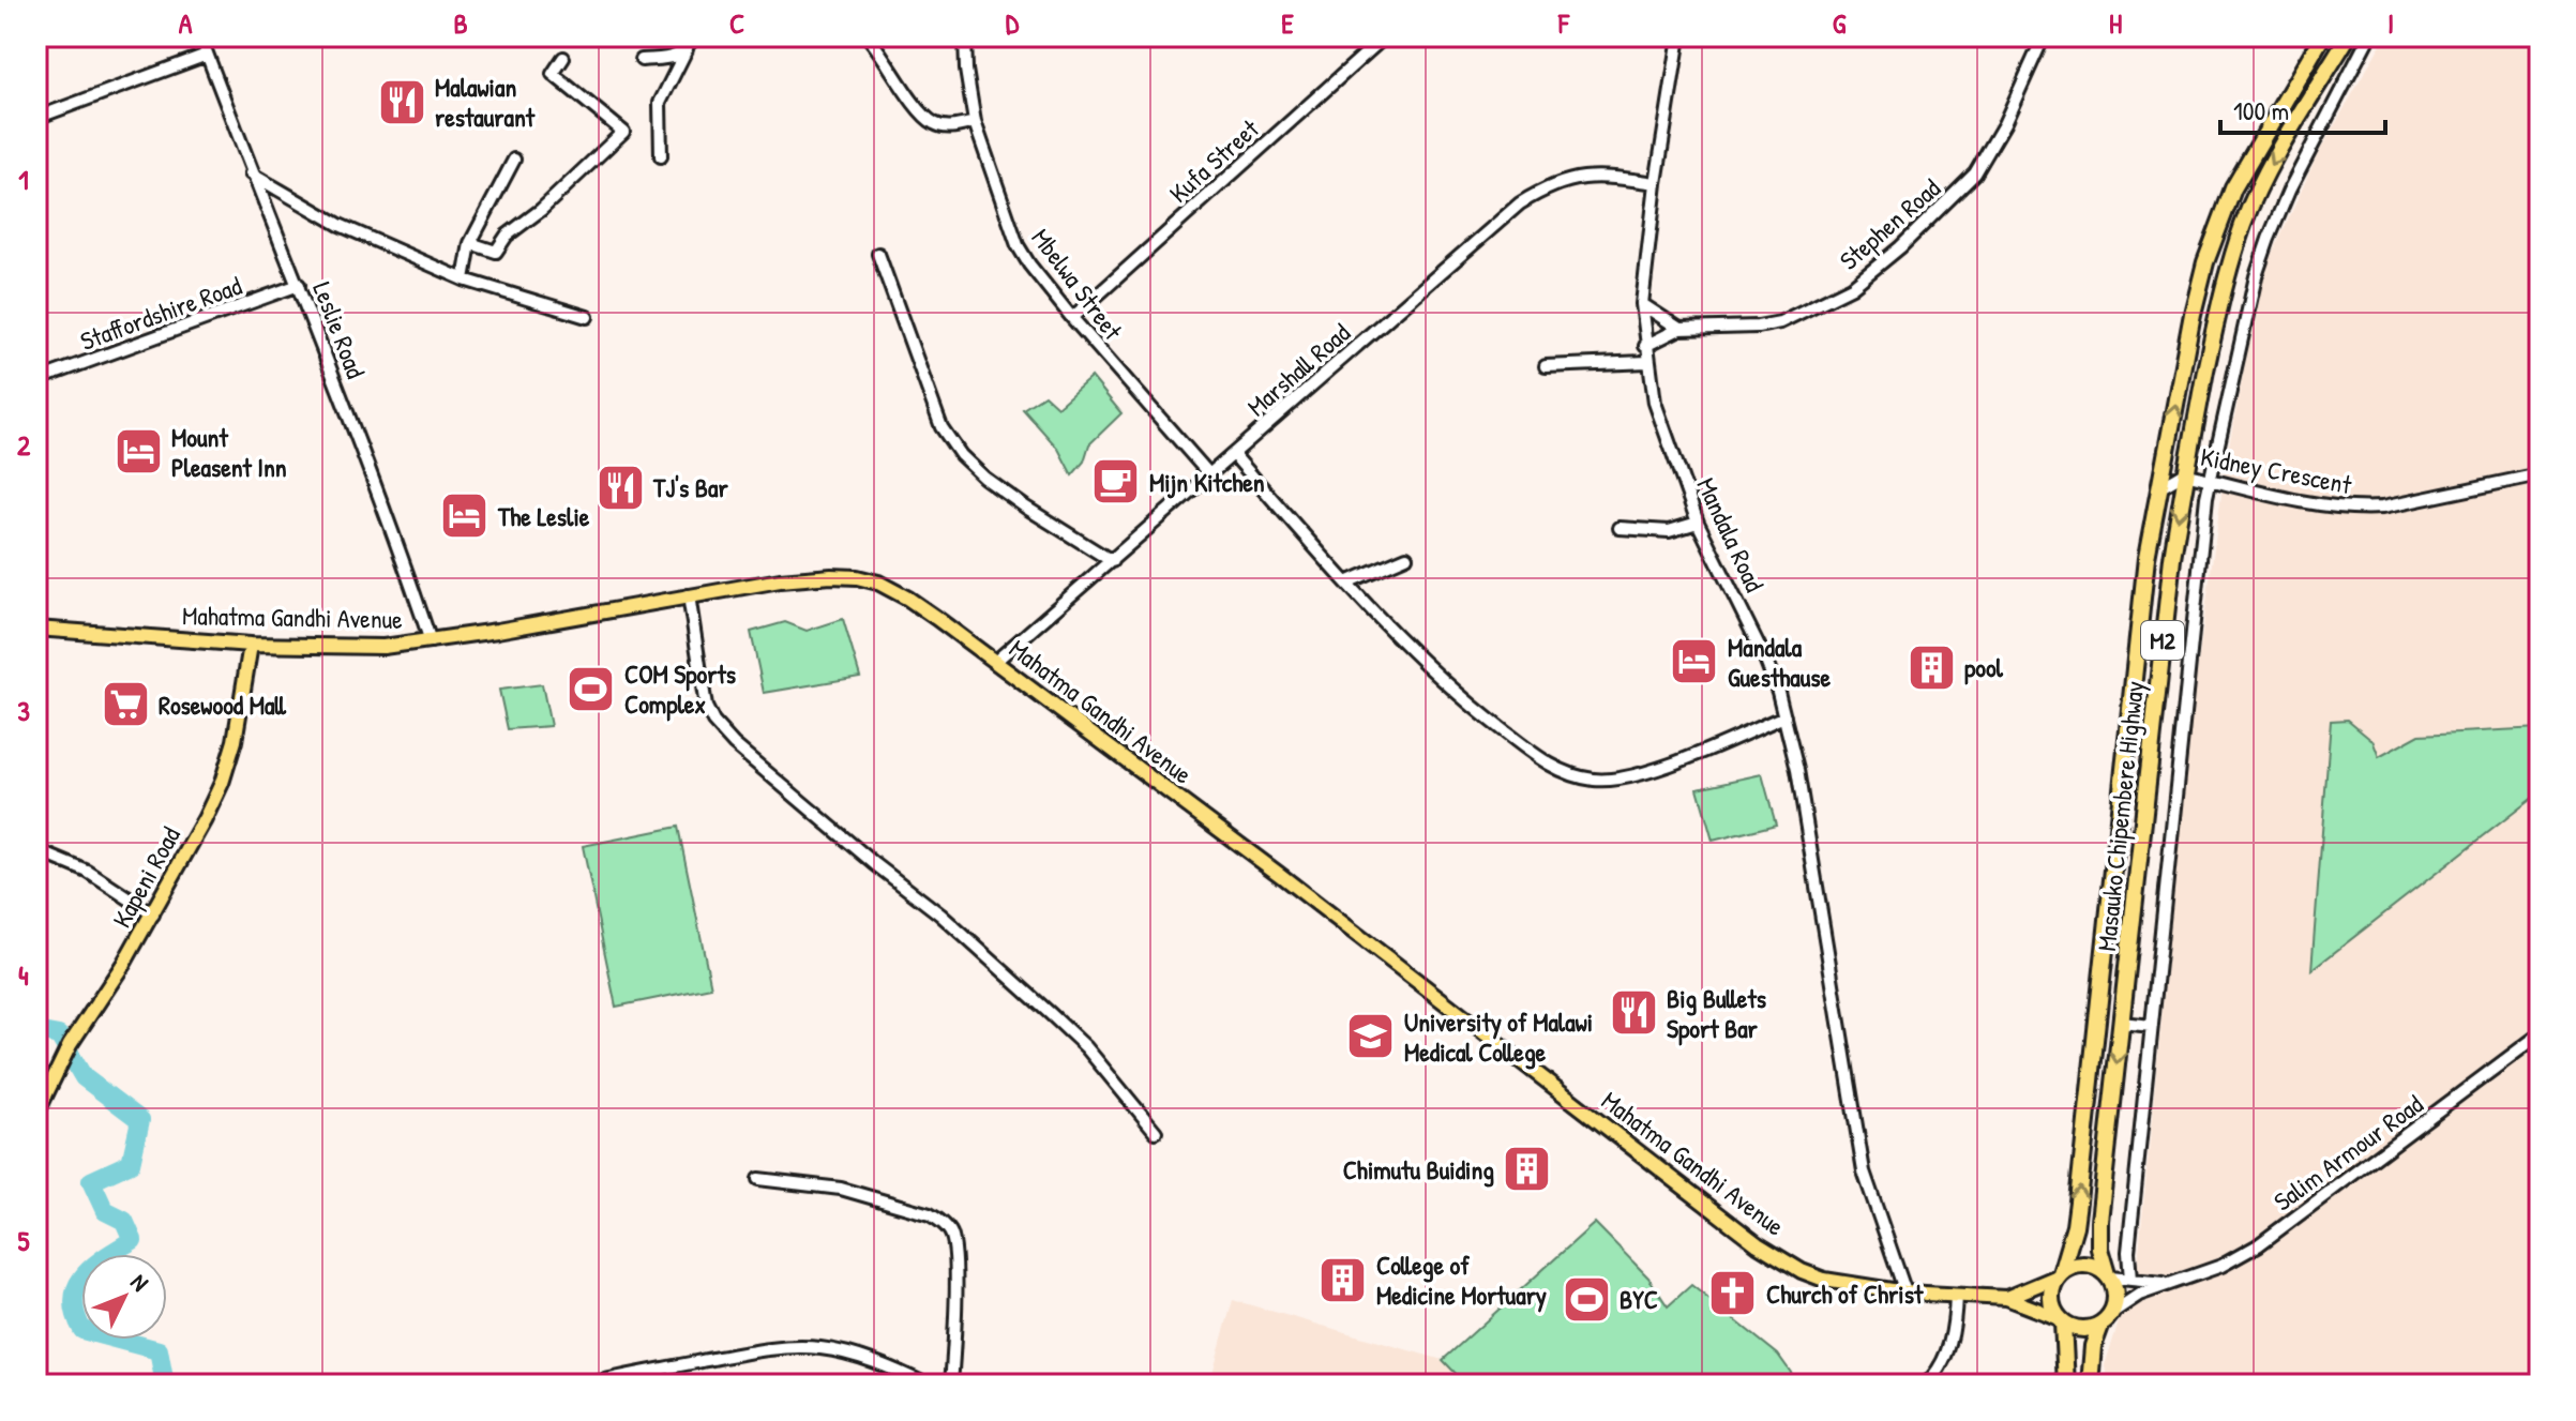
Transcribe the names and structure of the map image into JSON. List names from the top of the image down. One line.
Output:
{"streets":{"highway":["M2","Masauko Chipembere Highway"],"main road":["Mahatma Gandhi Avenue","Kapeni Road"],"street":["Kufa Street","Stephen Road","Mbelwa Street","Staffordshire Road","Leslie Road","Marshall Road","Kidney Crescent","Mandala Road","Salim Armour Road"]},"crossings":[["Kufa Street","Mbelwa Street"],["Stephen Road","Mandala Road"],["Mbelwa Street","Marshall Road"],["Staffordshire Road","Leslie Road"],["Leslie Road","Mahatma Gandhi Avenue"],["Marshall Road","Mandala Road"],["Marshall Road","Mahatma Gandhi Avenue"],["Kidney Crescent","Masauko Chipembere Highway"],["Mandala Road","Mahatma Gandhi Avenue"],["Mahatma Gandhi Avenue","M2"],["Mahatma Gandhi Avenue","Masauko Chipembere Highway"],["Mahatma Gandhi Avenue","Kapeni Road"],["Mahatma Gandhi Avenue","Salim Armour Road"],["M2","Masauko Chipembere Highway"],["M2","Salim Armour Road"],["Masauko Chipembere Highway","Salim Armour Road"]],"places":{"restaurant":["Malawian restaurant","TJ's Bar","Big Bullets Sport Bar"],"hotel":["Mount Pleasent Inn","The Leslie","Mandala Guesthause"],"cafe":["Mijn Kitchen"],"building":["pool","Chimutu Buiding","College of Medicine Mortuary"],"sports":["COM Sports Complex","BYC"],"supermarket":["Rosewood Mall"],"school or university":["University of Malawi Medical College"],"church":["Church of Christ"]},"scale_bar":"100 m","north":"top right","grid":{"columns":["A","B","C","D","E","F","G","H","I"],"rows":["1","2","3","4","5"]}}
